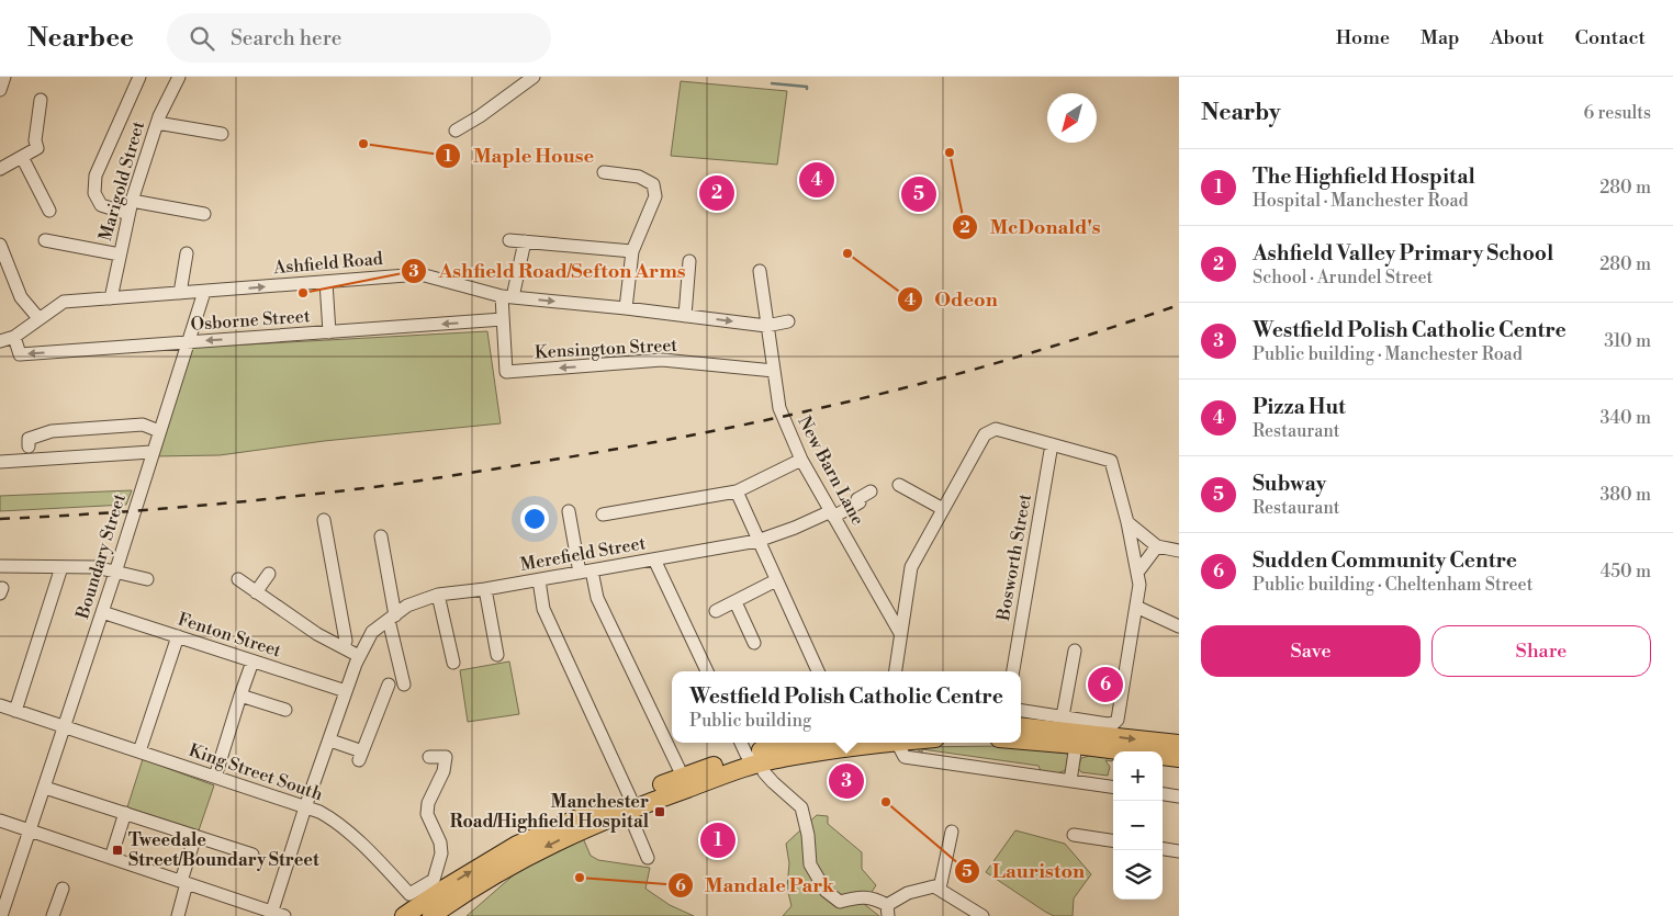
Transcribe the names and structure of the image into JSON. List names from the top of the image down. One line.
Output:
{"streets":{"street":["Marigold Street","Ashfield Road","Osborne Street","Kensington Street","New Barn Lane","Merefield Street","Boundary Street","Bosworth Street","Fenton Street","King Street South"]},"crossings":[["Marigold Street","Ashfield Road"],["Ashfield Road","Osborne Street"],["Ashfield Road","New Barn Lane"],["Ashfield Road","Boundary Street"],["Osborne Street","Kensington Street"],["Osborne Street","Boundary Street"],["Kensington Street","New Barn Lane"],["New Barn Lane","Merefield Street"],["Merefield Street","Fenton Street"],["Merefield Street","King Street South"],["Boundary Street","Fenton Street"],["Boundary Street","King Street South"]],"one_way":["Kensington Street"],"places":{"other":["Maple House","McDonald's","Odeon","Ashfield Road/Sefton Arms","Lauriston","Mandale Park"],"transit":["Manchester Road/Highfield Hospital","Tweedale Street/Boundary Street"]},"north":"bottom left","page":{"header":"Nearbee","search":"Search here","nav":["Home","Map","About","Contact"],"heading":["Nearby","6 results"],"list":[{"mark":"1","name":"The Highfield Hospital","note":"Hospital · Manchester Road","value":"280 m"},{"mark":"2","name":"Ashfield Valley Primary School","note":"School · Arundel Street","value":"280 m"},{"mark":"3","name":"Westfield Polish Catholic Centre","note":"Public building · Manchester Road","value":"310 m"},{"mark":"4","name":"Pizza Hut","note":"Restaurant","value":"340 m"},{"mark":"5","name":"Subway","note":"Restaurant","value":"380 m"},{"mark":"6","name":"Sudden Community Centre","note":"Public building · Cheltenham Street","value":"450 m"}],"pins":["4","2","5","6","3","1"],"buttons":["Save","Share"],"popup":["Westfield Polish Catholic Centre","Public building"],"map_buttons":["+","−"]}}
